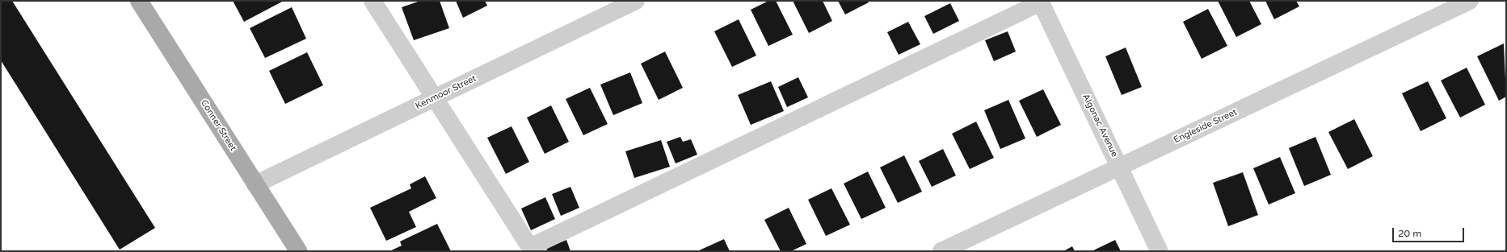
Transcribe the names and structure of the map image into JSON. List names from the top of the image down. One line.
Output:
{"streets":{"main road":["Conner Street"],"street":["Kenmoor Street","Algonac Avenue","Engleside Street"]},"crossings":[["Kenmoor Street","Conner Street"],["Algonac Avenue","Engleside Street"]],"scale_bar":"20 m"}
